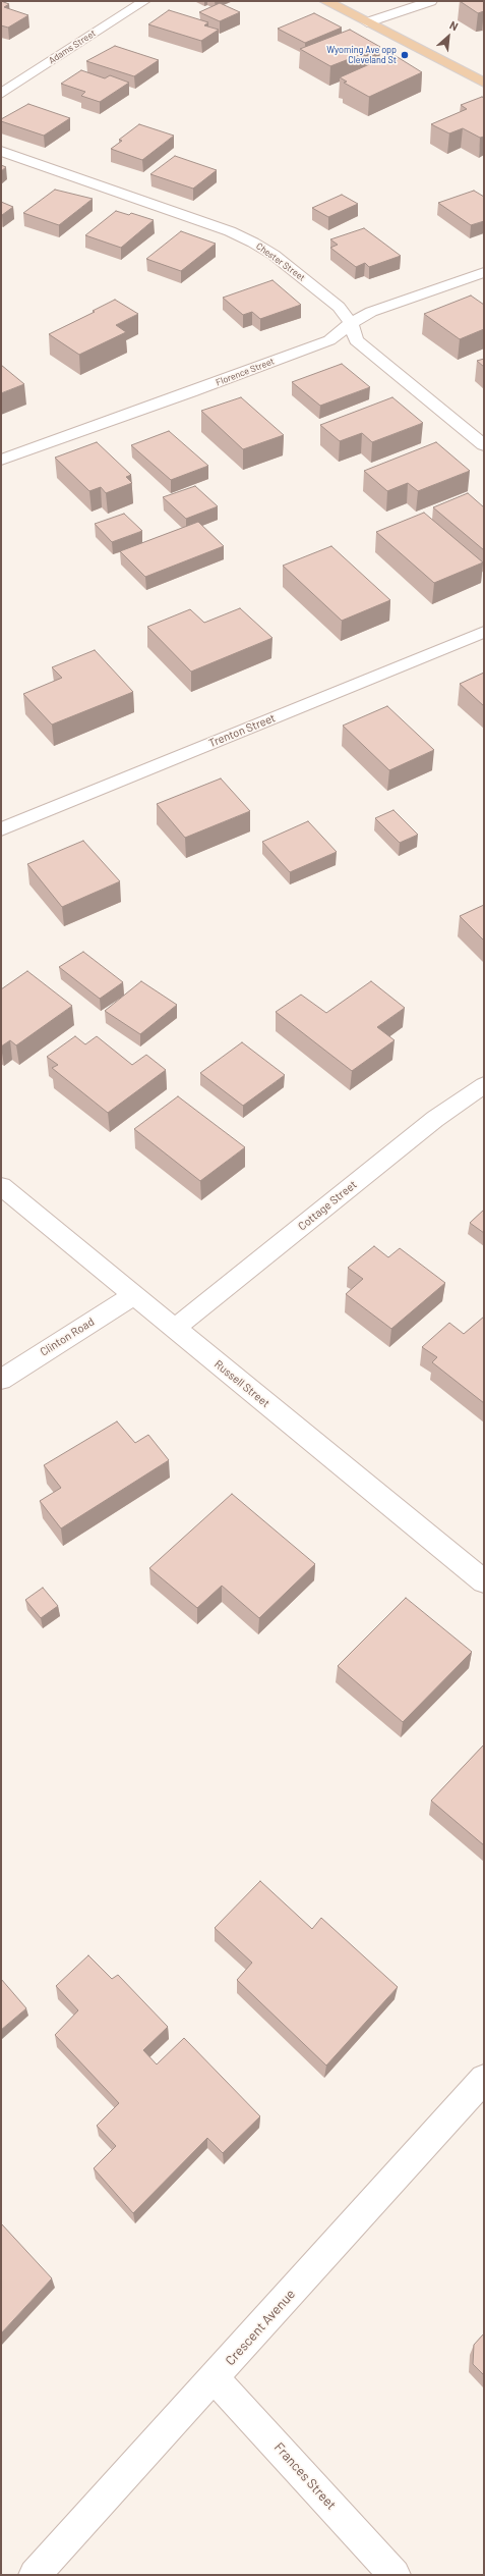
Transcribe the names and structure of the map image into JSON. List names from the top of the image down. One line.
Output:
{"streets":{"street":["Adams Street","Chester Street","Florence Street","Trenton Street","Cottage Street","Clinton Road","Russell Street","Crescent Avenue","Frances Street"]},"crossings":[["Chester Street","Florence Street"],["Cottage Street","Russell Street"],["Clinton Road","Russell Street"],["Crescent Avenue","Frances Street"]],"places":["Wyoming Ave opp Cleveland St"],"north":"top right"}
